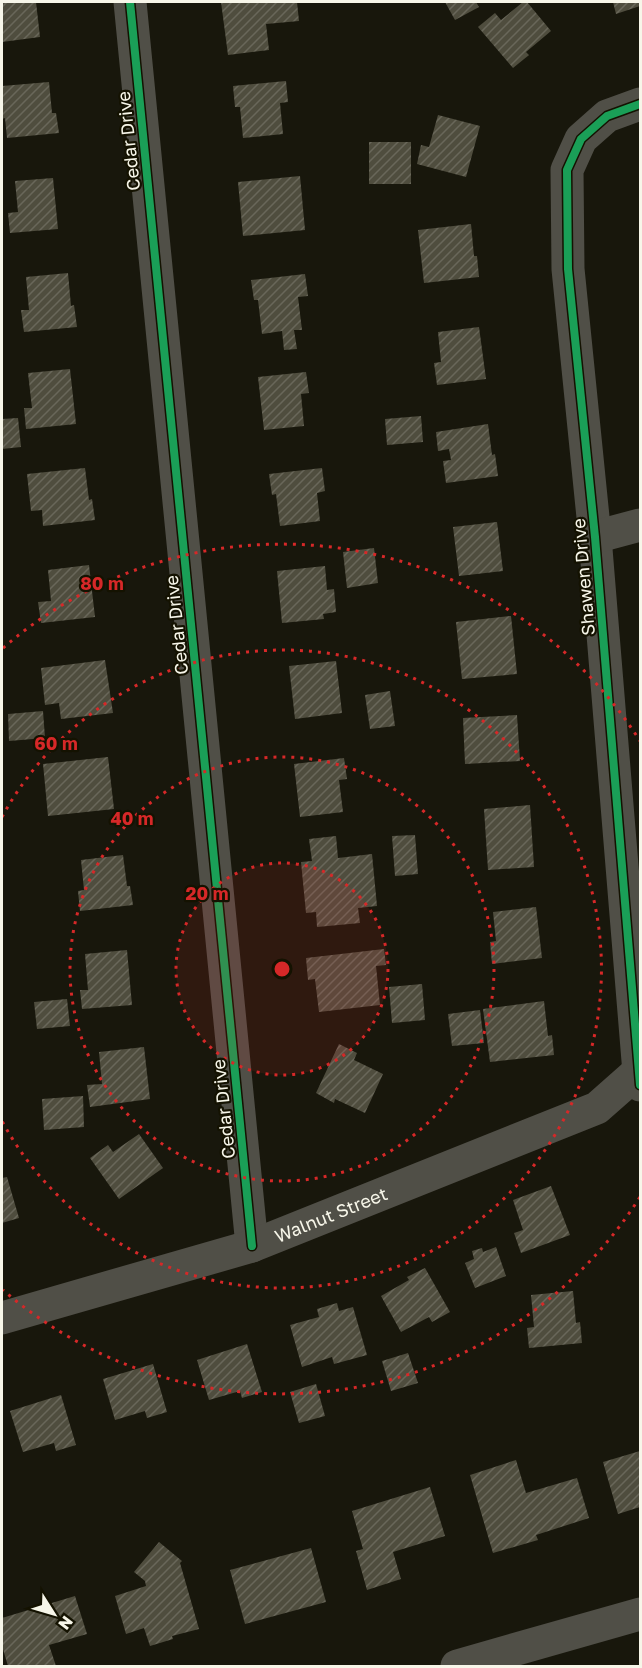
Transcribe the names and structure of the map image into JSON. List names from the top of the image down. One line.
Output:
{"streets":{"street":["Cedar Drive","Shawen Drive","Walnut Street"]},"crossings":[["Cedar Drive","Walnut Street"],["Shawen Drive","Walnut Street"]],"north":"bottom right","rings":["80 m","60 m","40 m","20 m"]}
